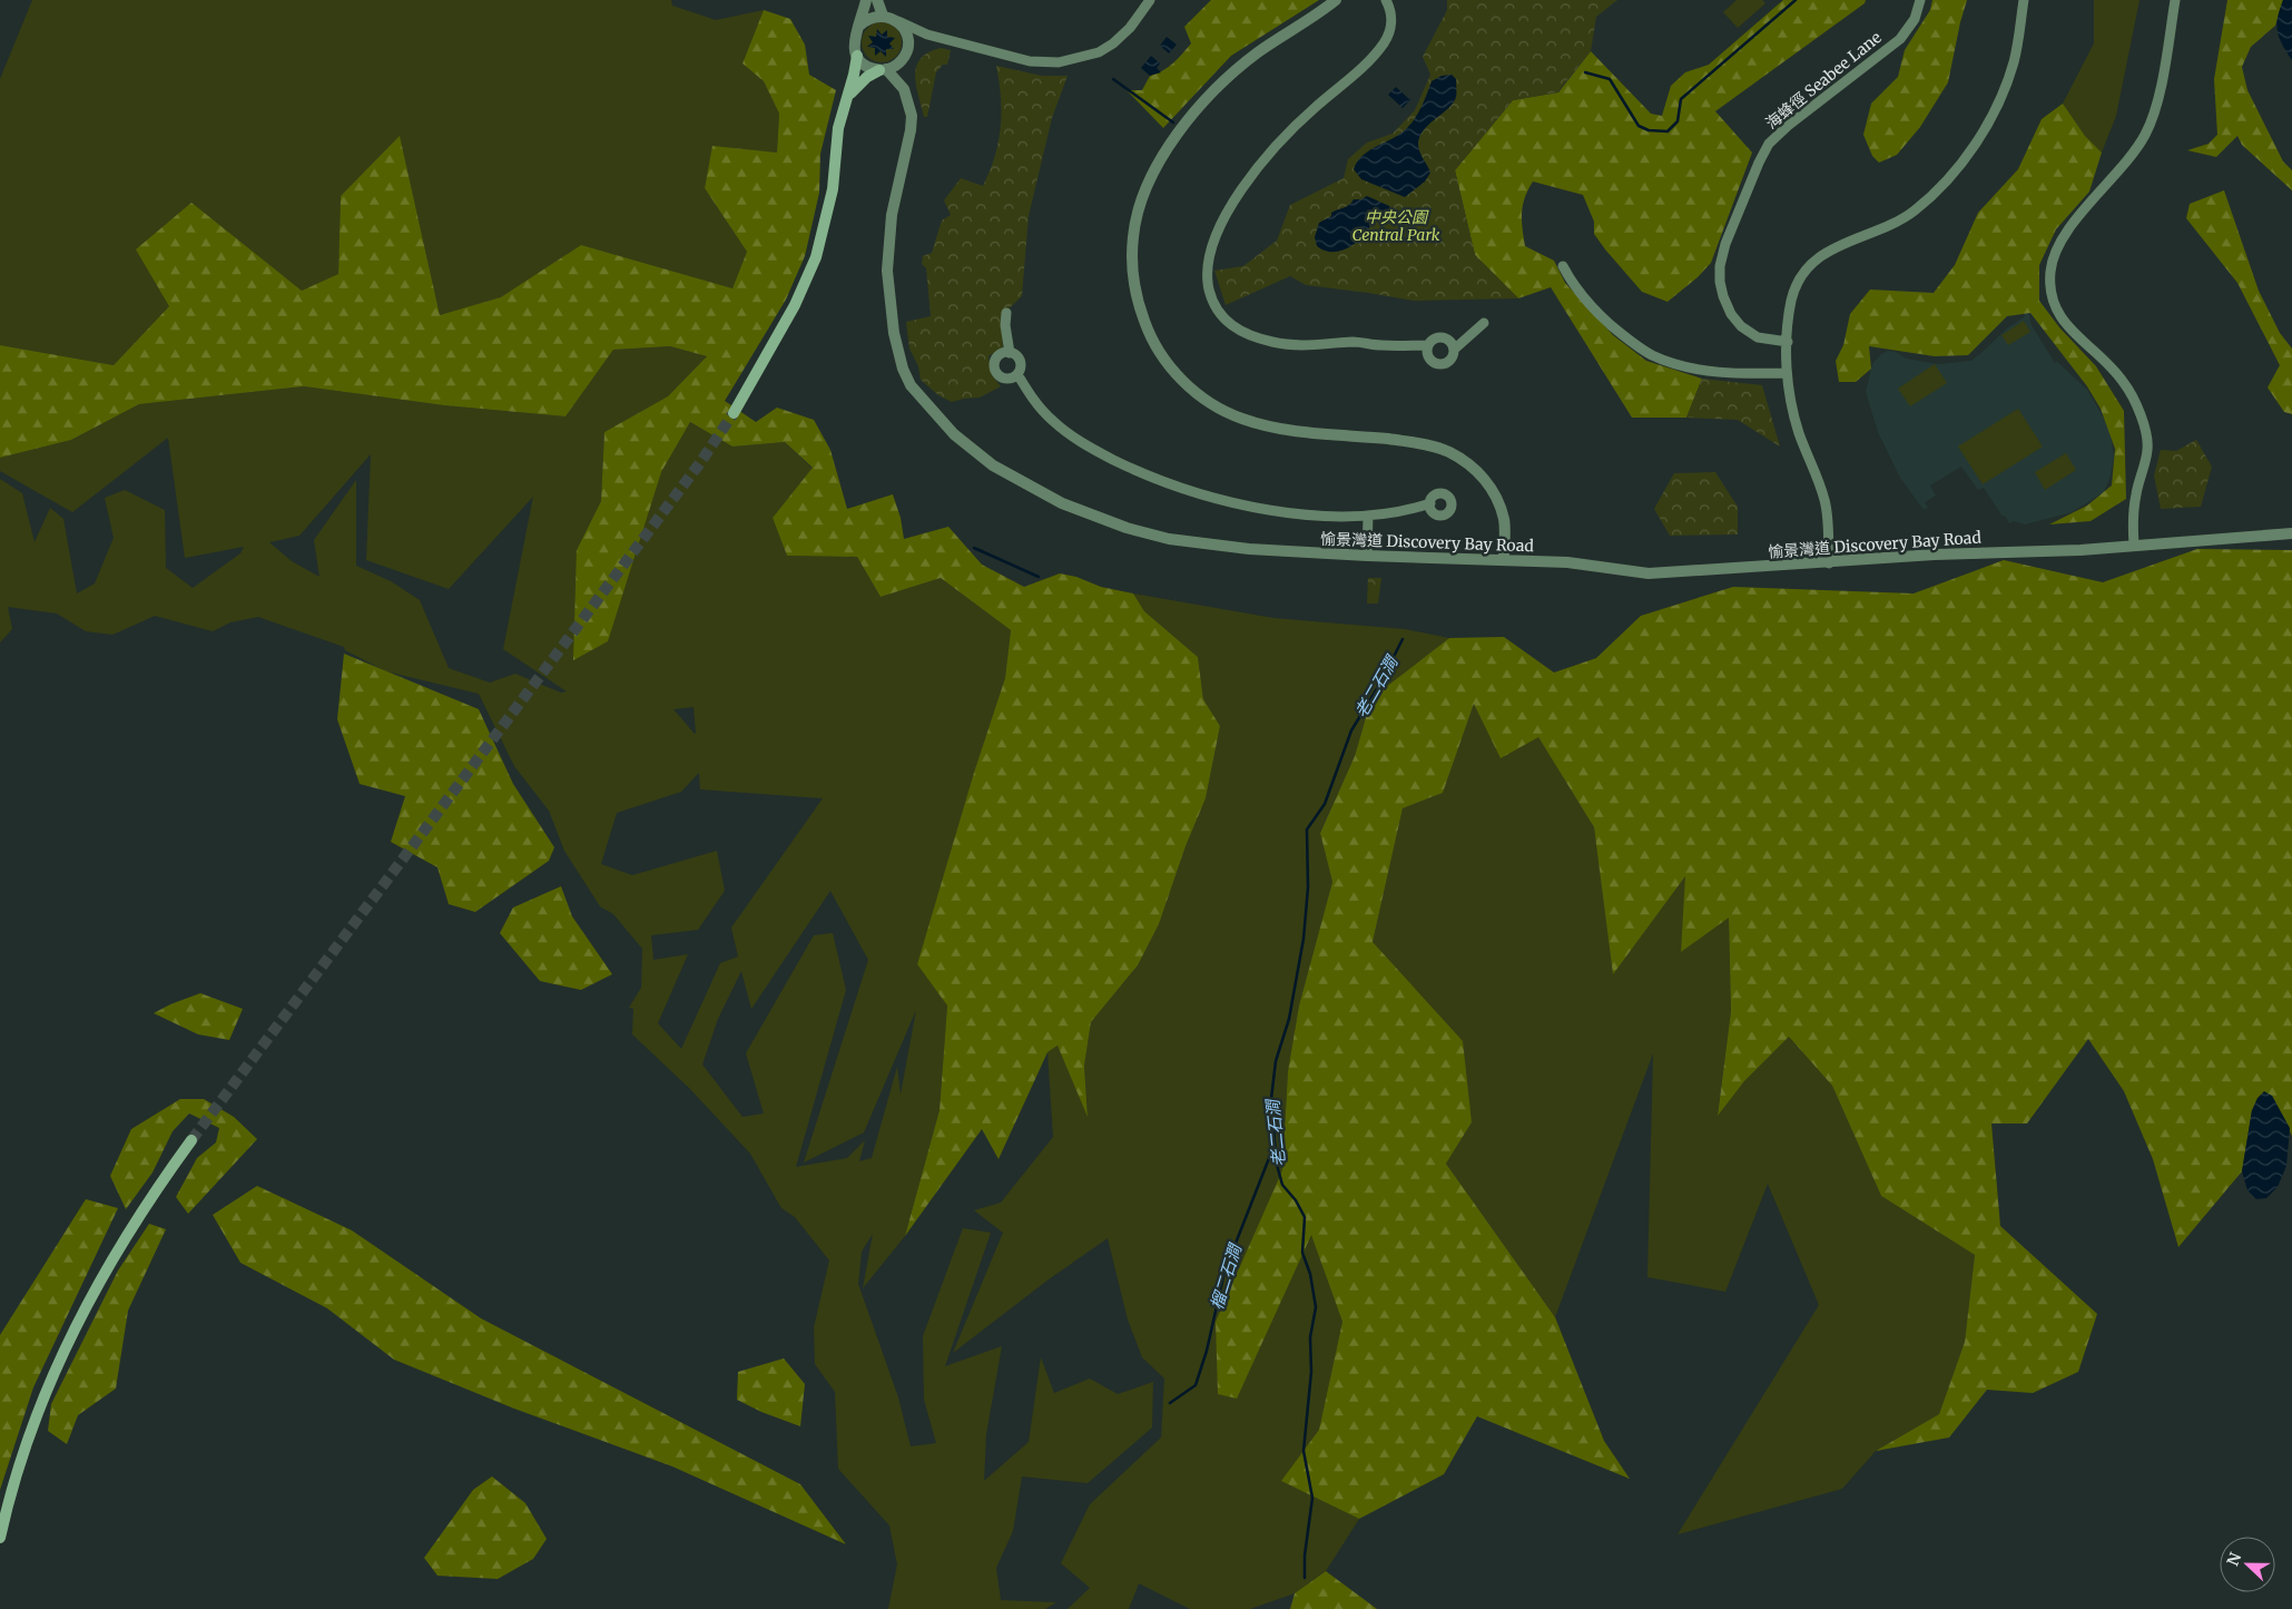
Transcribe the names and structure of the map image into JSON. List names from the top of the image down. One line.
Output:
{"streets":{"street":["海蜂徑 Seabee Lane","愉景灣道 Discovery Bay Road"]},"water":["老二石澗","榴二石澗"],"parks":["中央公園 Central Park"],"north":"left"}
